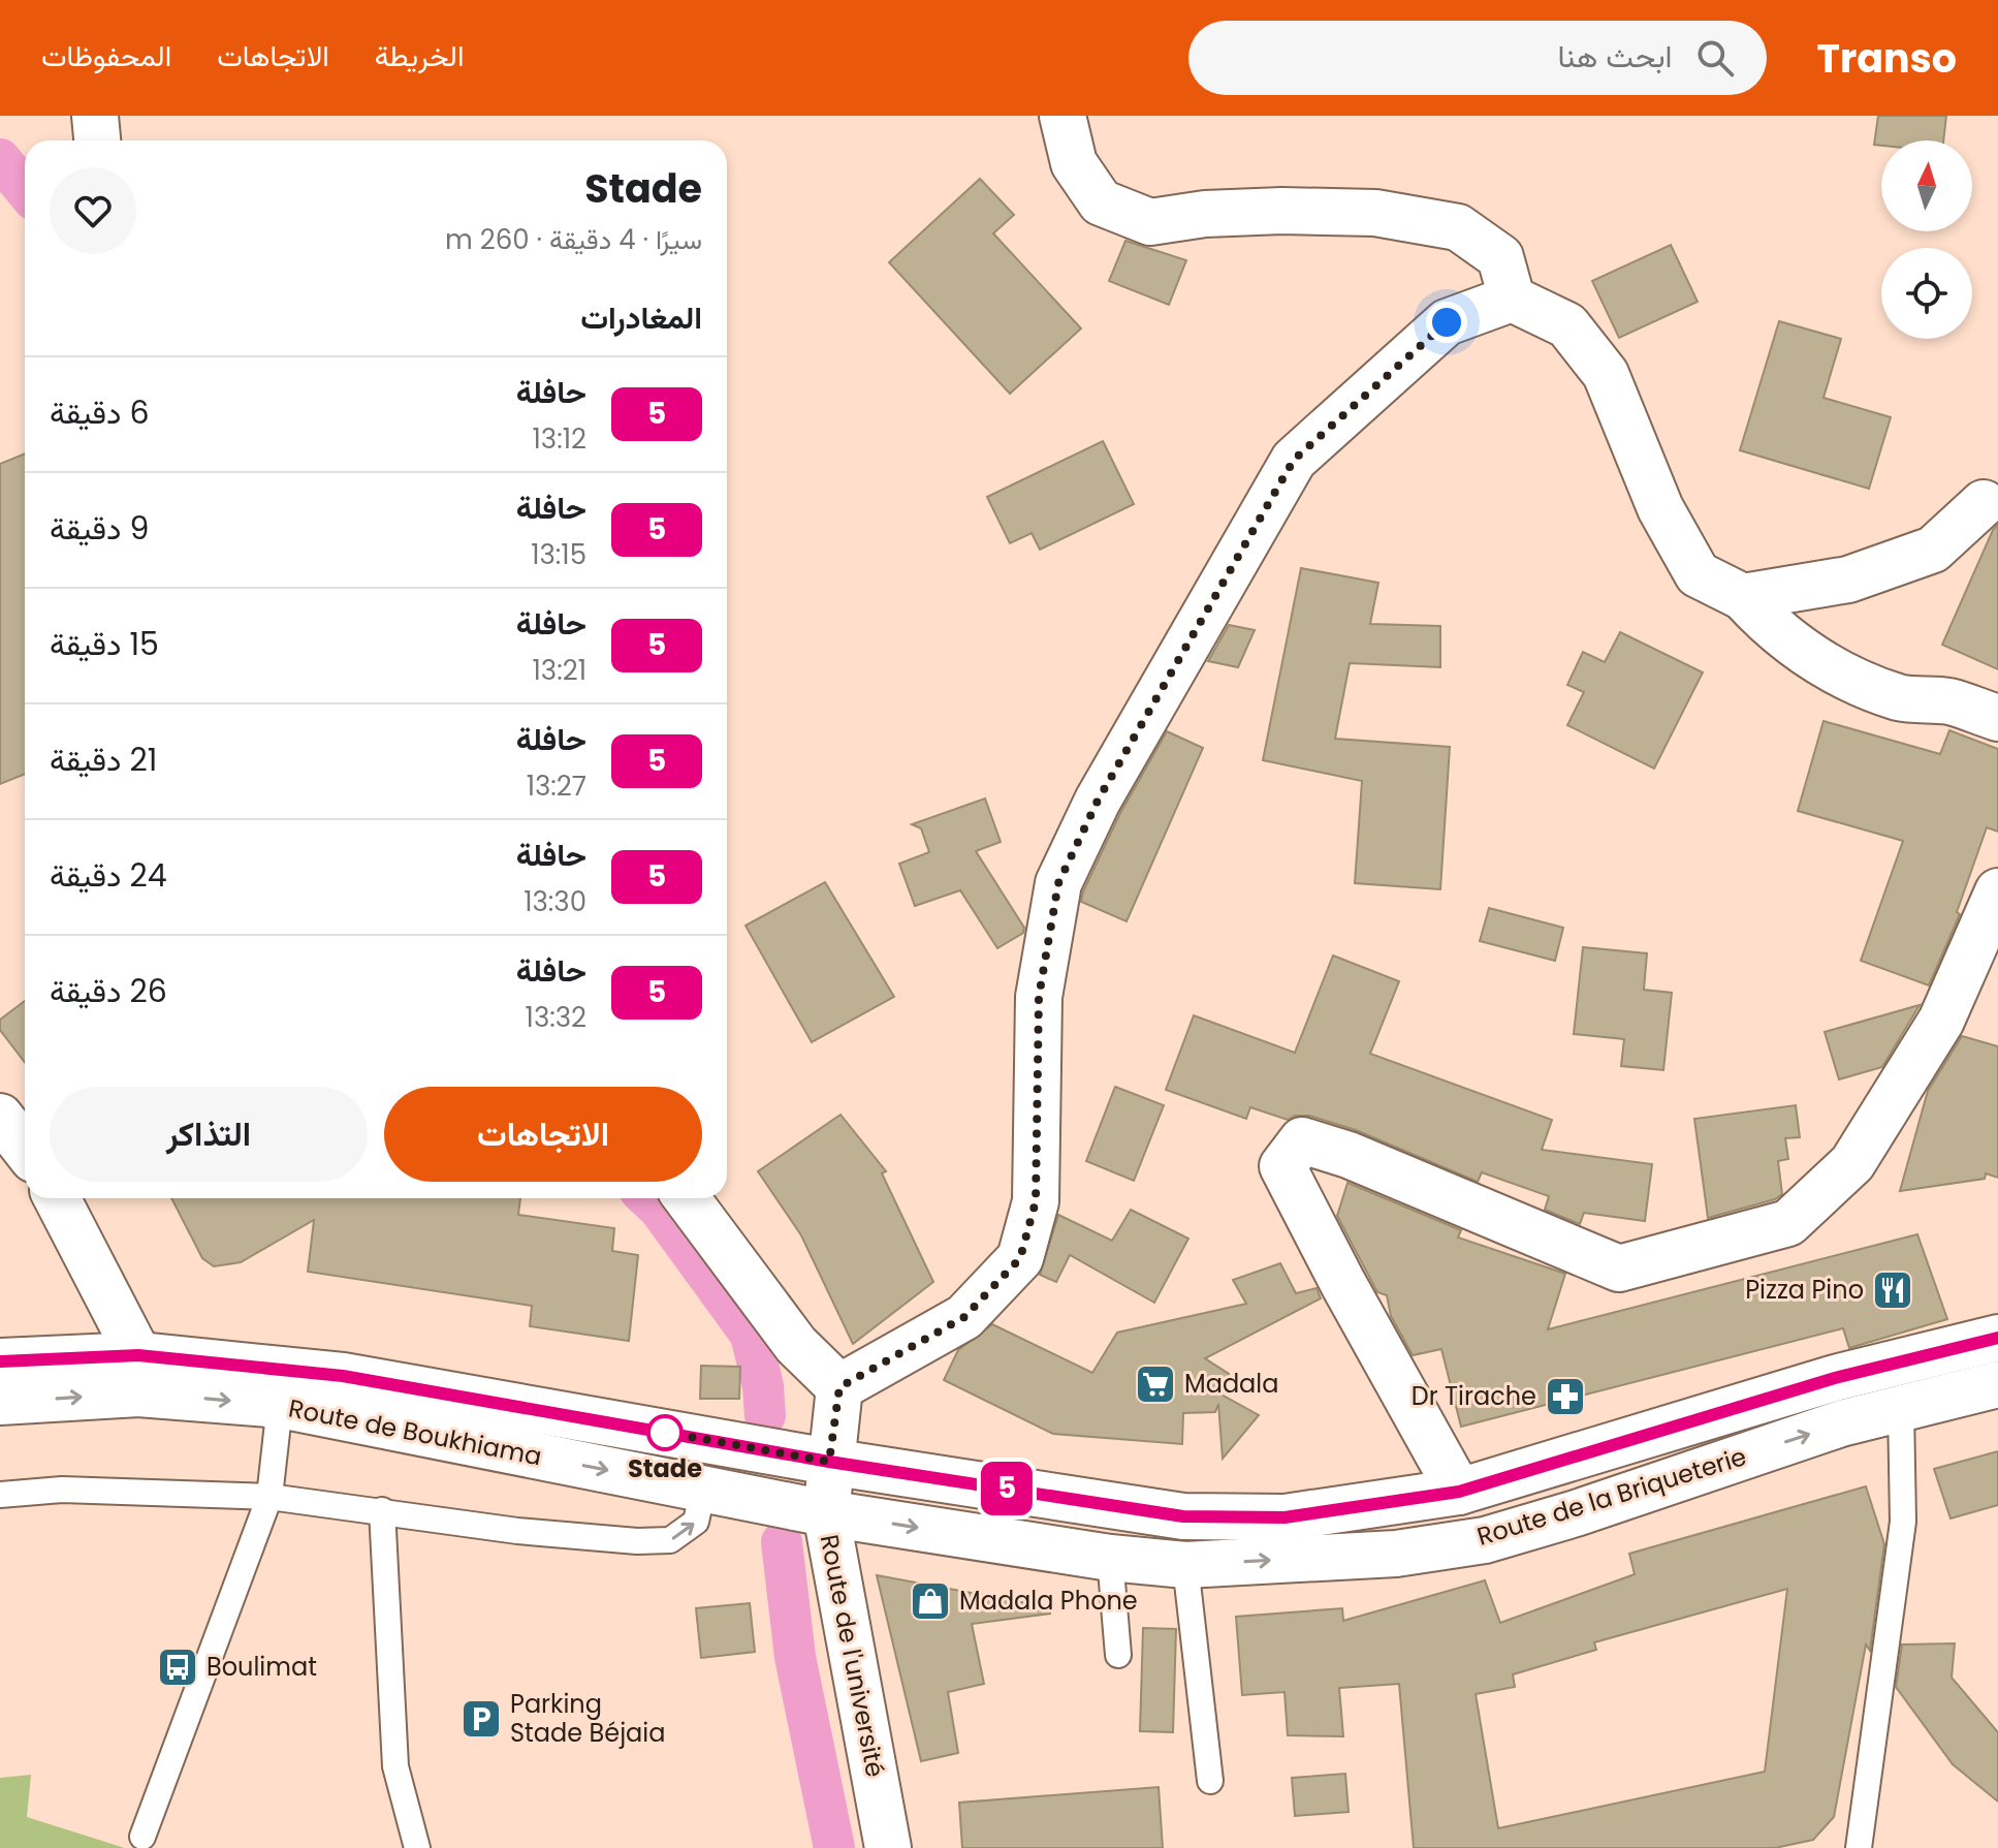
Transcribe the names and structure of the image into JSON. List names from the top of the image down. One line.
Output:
{"streets":{"street":["Route de Boukhiama","Route de la Briqueterie","Route de l'université"]},"crossings":[["Route de Boukhiama","Route de la Briqueterie"],["Route de Boukhiama","Route de l'université"],["Route de la Briqueterie","Route de l'université"]],"places":{"restaurant":["Pizza Pino"],"supermarket":["Madala"],"pharmacy":["Dr Tirache"],"other":["Stade"],"shop":["Madala Phone"],"bus stop":["Boulimat"],"parking":["Parking Stade Béjaia"]},"lines":["bus line 5"],"north":"top","page":{"header":"Transo","search":"ابحث هنا","nav":["الخريطة","الاتجاهات","المحفوظات"],"on_map":"5","heading":[["Stade","سيرًا · 4 دقيقة · 260 m"],"المغادرات"],"list":[{"mark":"5","name":"حافلة","note":"13:12","value":"6 دقيقة"},{"mark":"5","name":"حافلة","note":"13:15","value":"9 دقيقة"},{"mark":"5","name":"حافلة","note":"13:21","value":"15 دقيقة"},{"mark":"5","name":"حافلة","note":"13:27","value":"21 دقيقة"},{"mark":"5","name":"حافلة","note":"13:30","value":"24 دقيقة"},{"mark":"5","name":"حافلة","note":"13:32","value":"26 دقيقة"}],"buttons":["الاتجاهات","التذاكر"]}}
